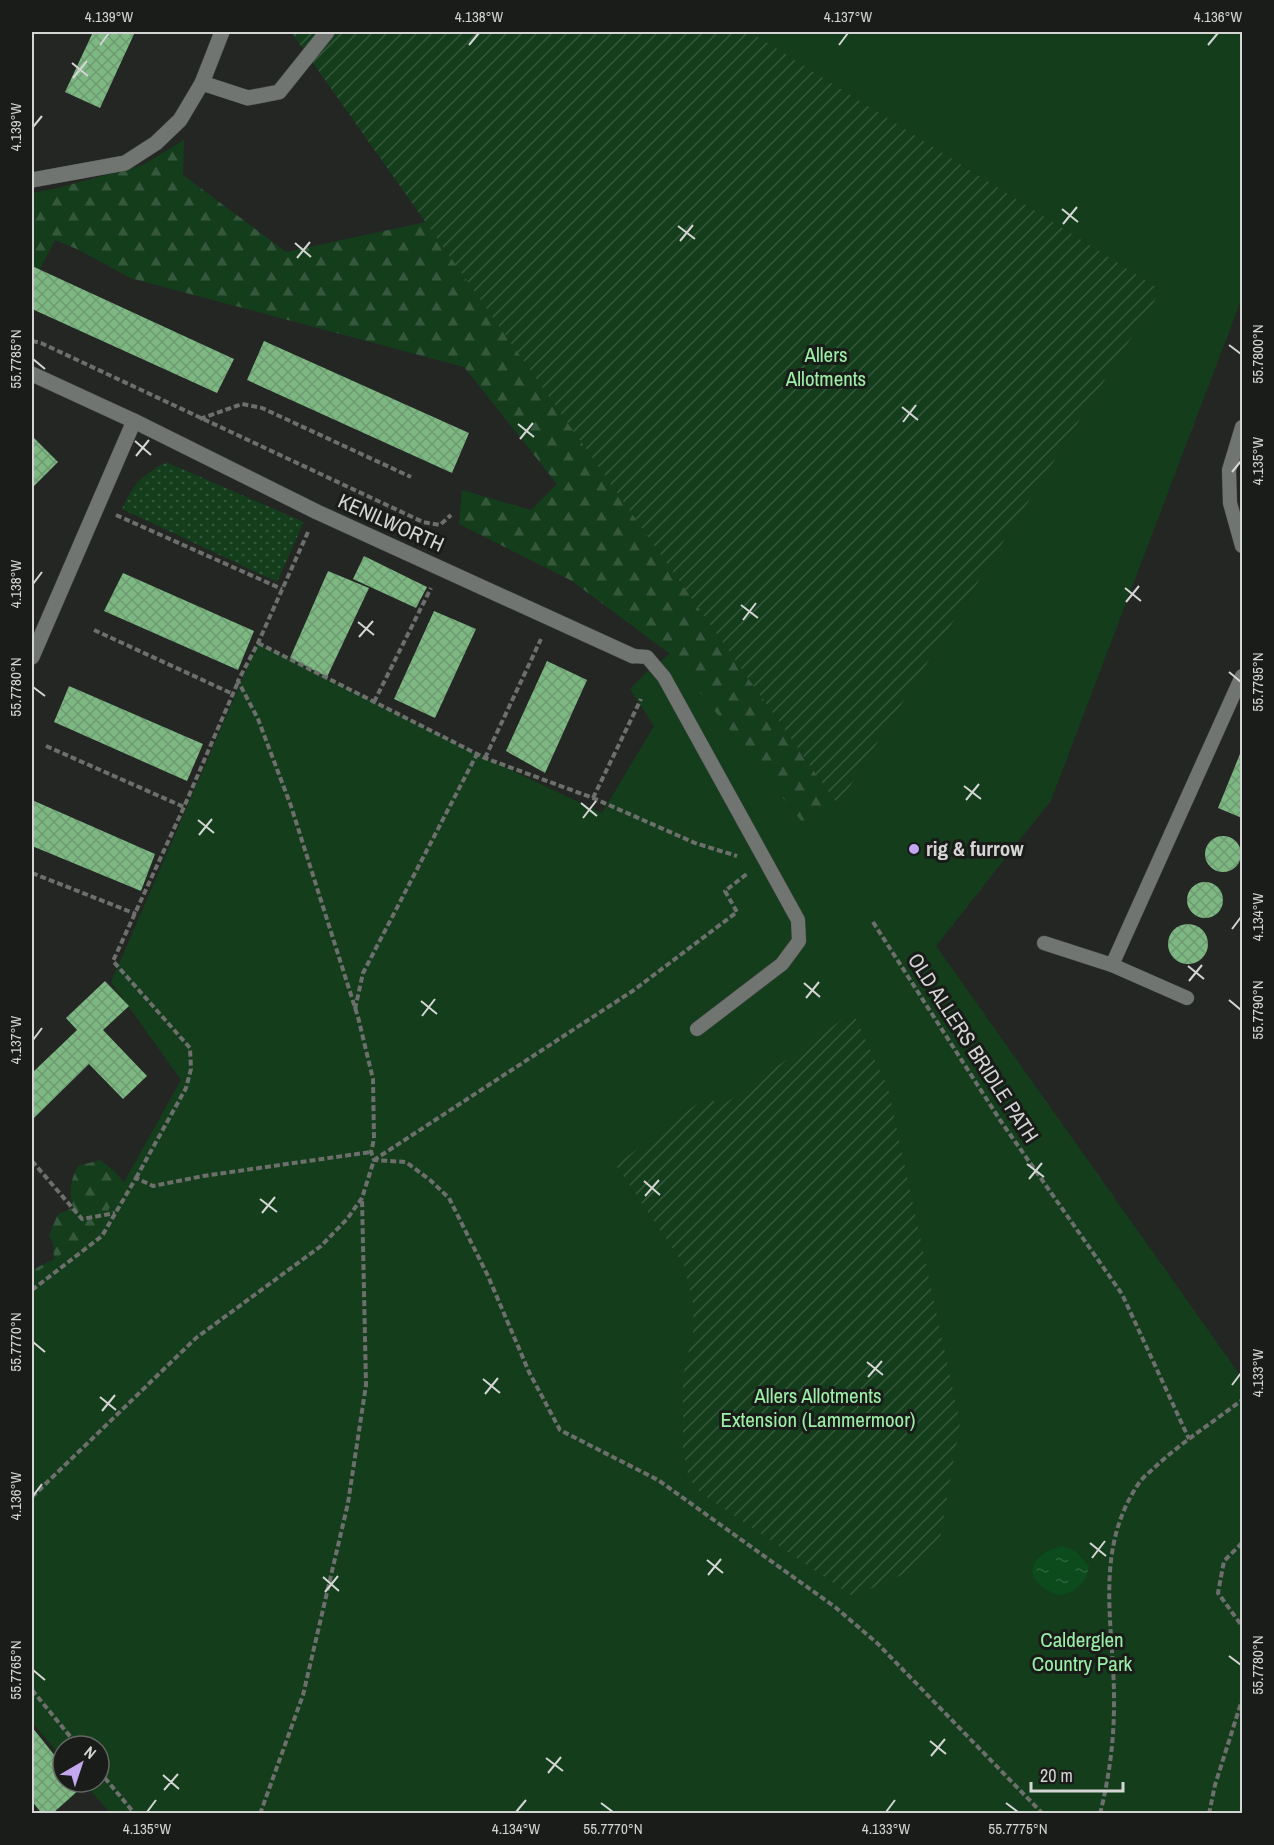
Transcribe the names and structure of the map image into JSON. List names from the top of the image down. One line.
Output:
{"streets":{"street":["KENILWORTH"],"path":["OLD ALLERS BRIDLE PATH"]},"parks":["Allers Allotments","Allers Allotments Extension (Lammermoor)","Calderglen Country Park"],"places":["rig & furrow"],"scale_bar":"20 m","north":"top right","coordinates":["4.139°W","4.138°W","4.137°W","4.136°W","55.7800°N","55.7785°N","4.135°W","55.7795°N","55.7780°N","4.134°W","55.7790°N","55.7770°N","4.133°W","55.7765°N","55.7775°N"]}
